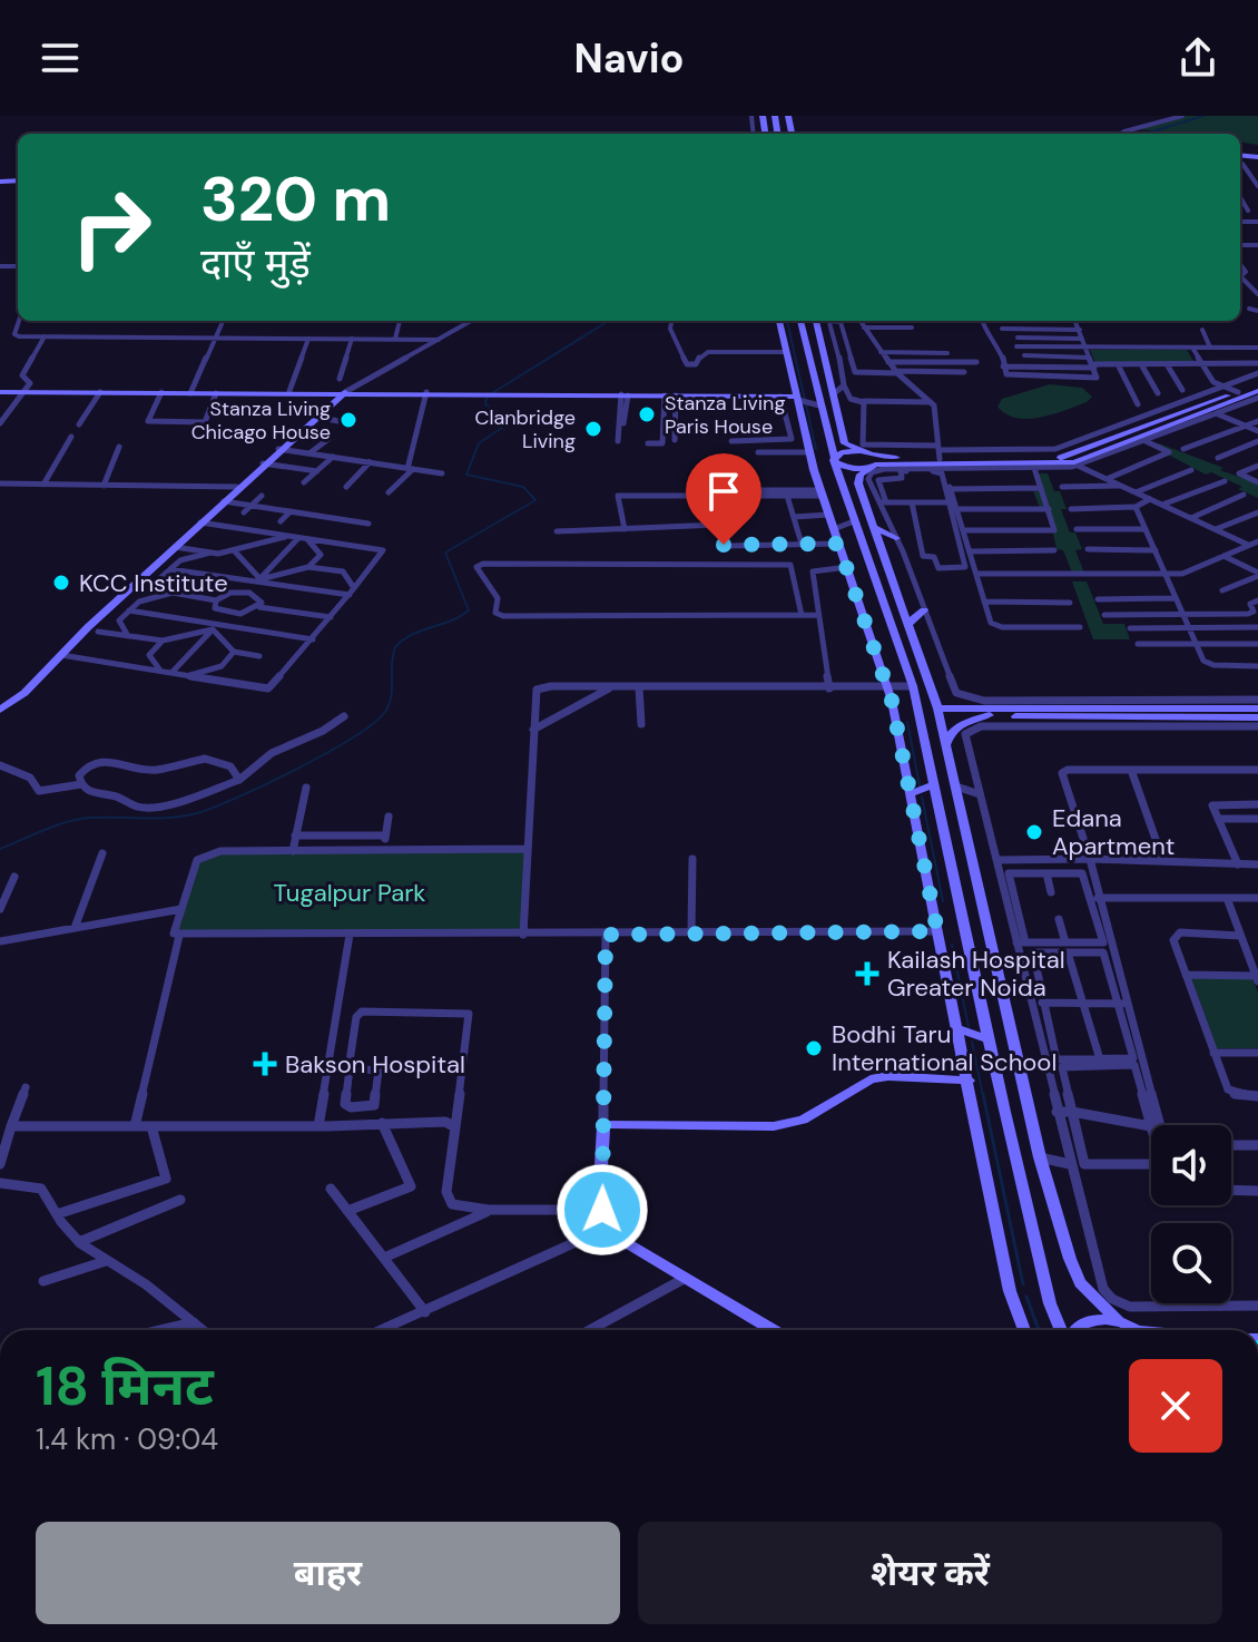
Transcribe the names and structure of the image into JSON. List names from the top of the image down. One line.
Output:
{"parks":["Tugalpur Park"],"places":{"other":["Stanza Living Paris House","Stanza Living Chicago House","Clanbridge Living","KCC Institute","Edana Apartment","Bodhi Taru International School"],"health":["Kailash Hospital Greater Noida","Bakson Hospital"]},"page":{"header":"Navio","turn":["320 m","दाएँ मुड़ें"],"heading":["18 मिनट","1.4 km · 09:04"],"buttons":["बाहर","शेयर करें"]}}
